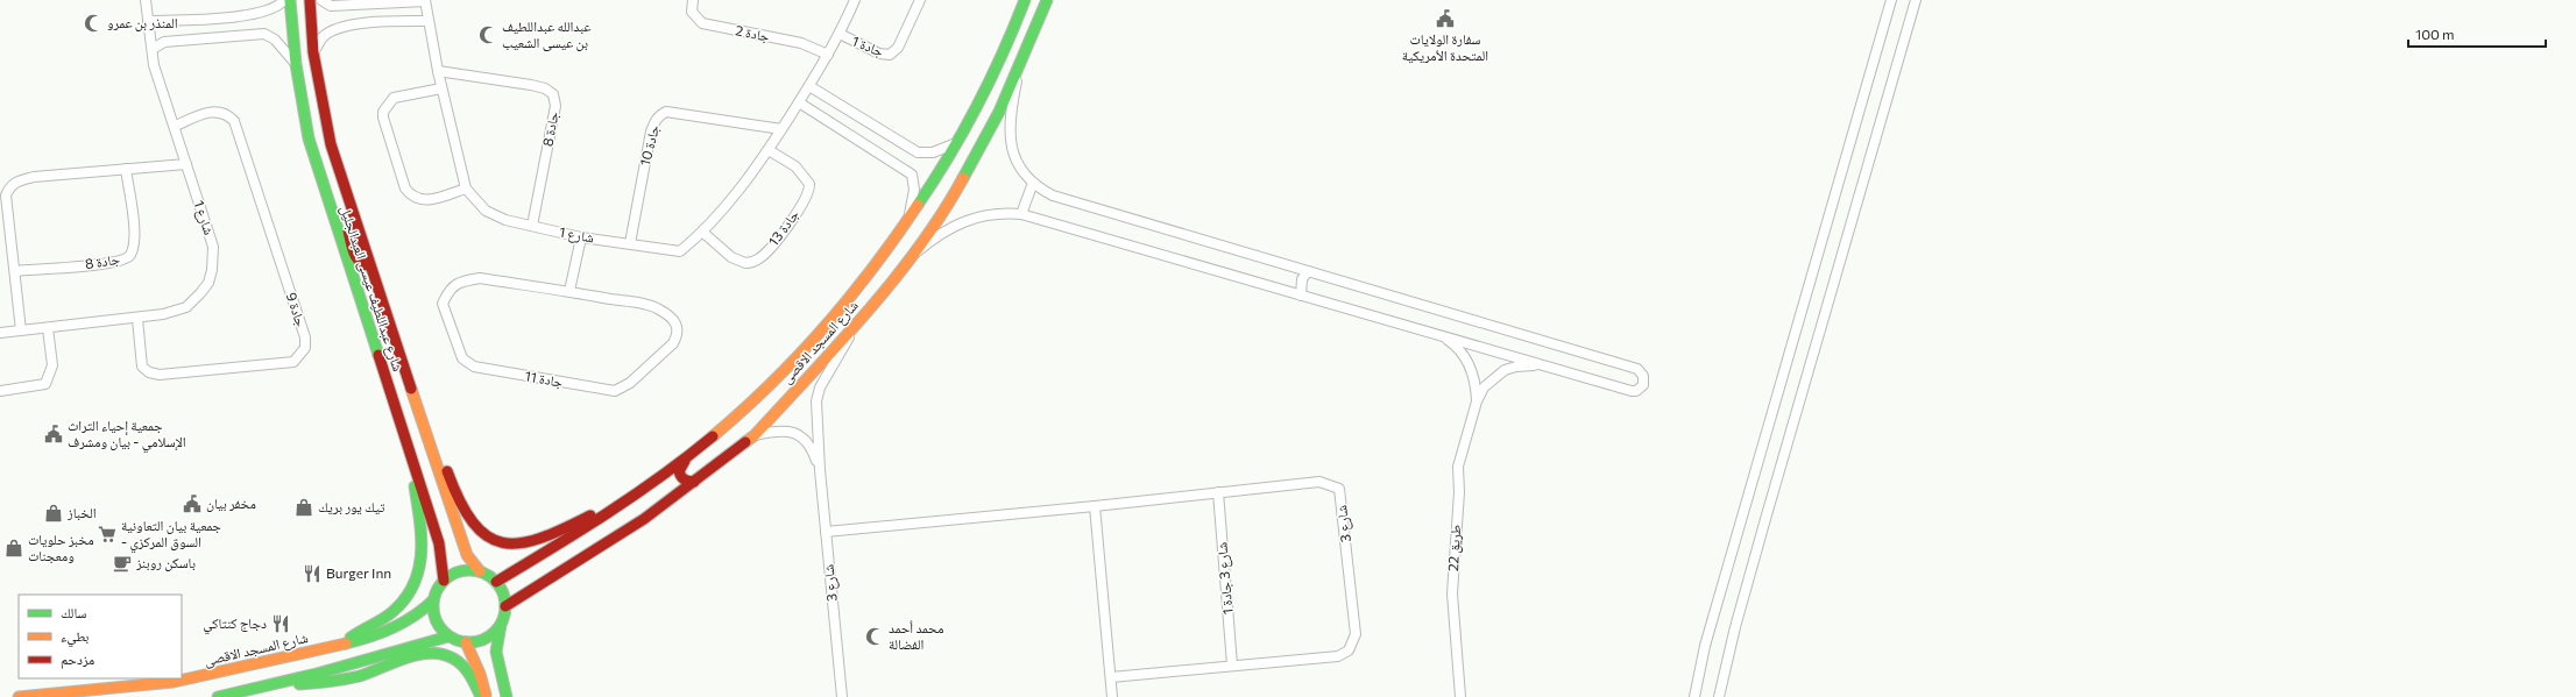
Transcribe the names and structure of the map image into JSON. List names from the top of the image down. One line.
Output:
{"streets":{"main road":["شارع عبداللطيف عيسى العبدالجليل","شارع المسجد الاقصى"],"street":["جادة 2","جادة 1","جادة 8","جادة 10","شارع 1","جادة 13","جادة 9","جادة 11","شارع 3","طريق 22","شارع 3 جادة 1"]},"crossings":[["جادة 2","شارع 1"],["جادة 1","شارع 1"],["جادة 8","شارع 1"],["جادة 10","شارع 1"],["شارع 1","جادة 13"],["شارع 1","جادة 9"],["شارع عبداللطيف عيسى العبدالجليل","شارع المسجد الاقصى"],["شارع المسجد الاقصى","شارع 3"],["شارع 3","شارع 3 جادة 1"]],"places":{"public building":["سفارة الولايات المتحدة الأمريكية","جمعية إحياء التراث الإسلامي - بيان ومشرف","مخفر بيان"],"mosque":["المنذر بن عمرو","عبدالله عبداللطيف بن عيسى الشعيب","محمد أحمد الفضالة"],"shop":["تيك يور بريك","الخباز","مخبز حلويات ومعجنات"],"supermarket":["جمعية بيان التعاونية - السوق المركزي"],"cafe":["باسكن روبنز"],"restaurant":["Burger Inn","دجاج كنتاكي"]},"legend":["سالك","بطيء","مزدحم"],"scale_bar":"100 m"}
